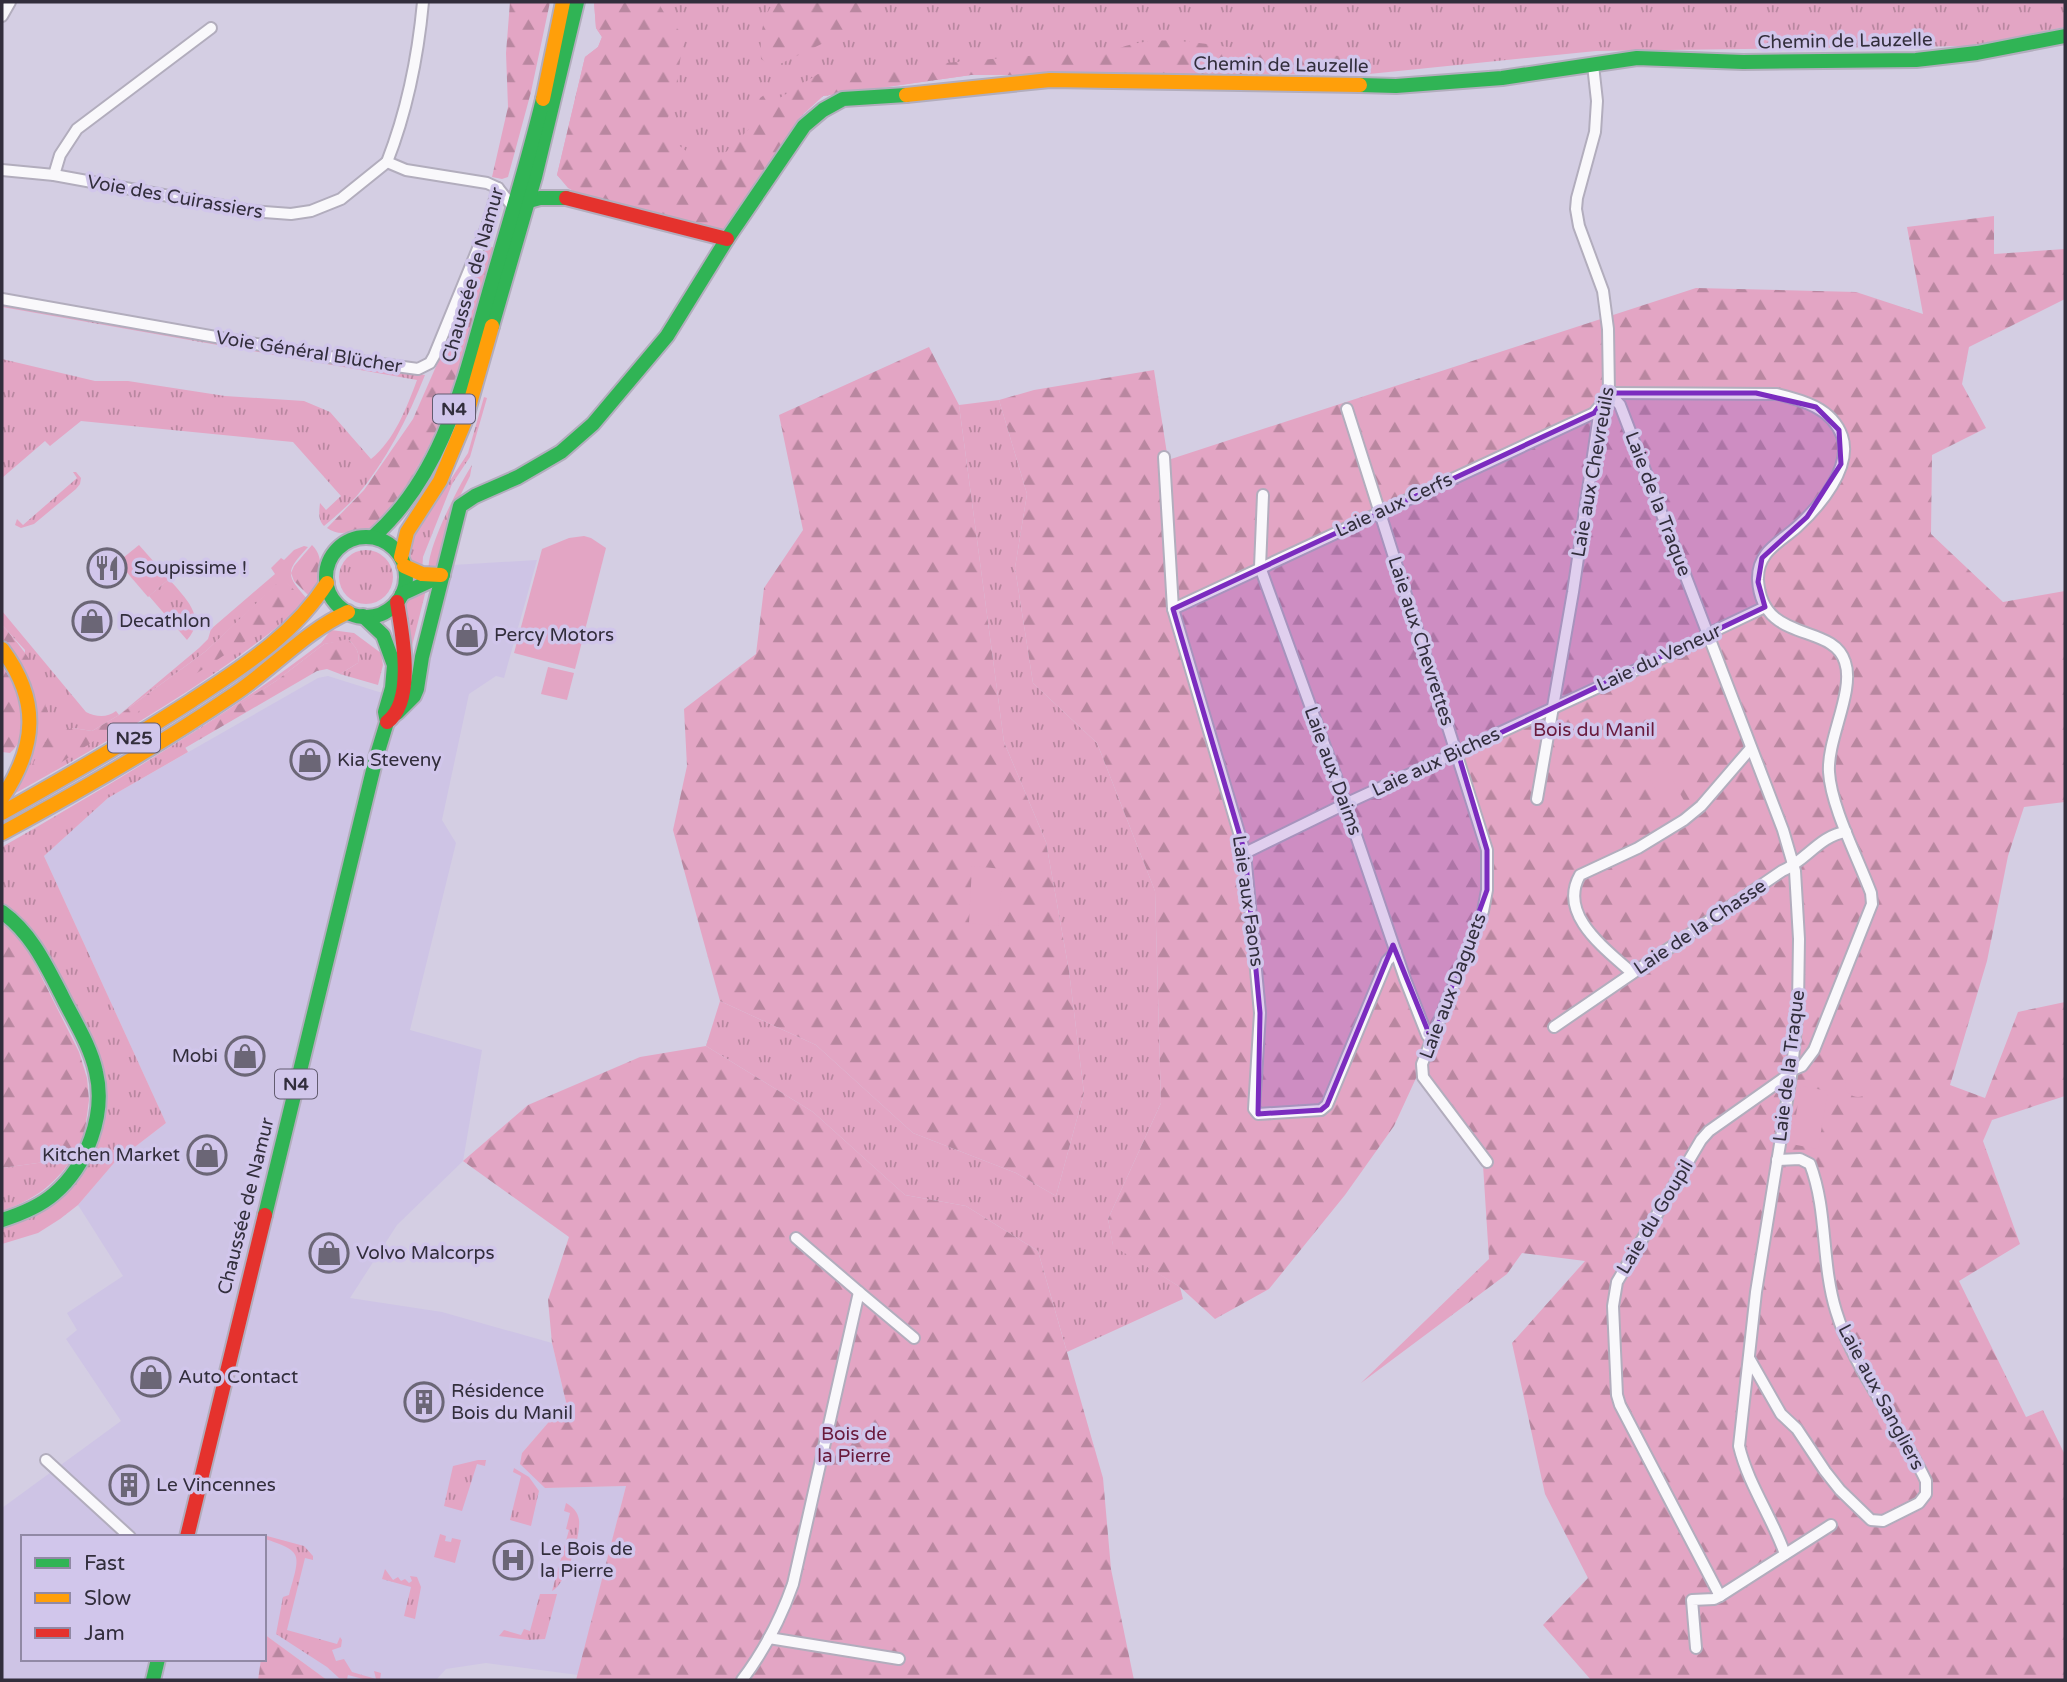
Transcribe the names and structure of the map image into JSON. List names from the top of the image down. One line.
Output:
{"streets":{"main road":["Chemin de Lauzelle","Chaussée de Namur","N4","N25"],"street":["Voie des Cuirassiers","Voie Général Blücher","Laie aux Chevreuils","Laie de la Traque","Laie aux Cerfs","Laie aux Chevrettes","Laie du Veneur","Laie aux Biches","Laie aux Daims","Laie aux Faons","Laie de la Chasse","Laie aux Daguets","Laie du Goupil","Laie aux Sangliers"]},"crossings":[["Chemin de Lauzelle","Chaussée de Namur"],["Chemin de Lauzelle","Laie aux Chevreuils"],["Chaussée de Namur","N25"],["Laie aux Chevreuils","Laie de la Traque"],["Laie aux Chevreuils","Laie aux Cerfs"],["Laie aux Chevreuils","Laie du Veneur"],["Laie aux Chevreuils","Laie aux Biches"],["Laie de la Traque","Laie aux Cerfs"],["Laie de la Traque","Laie du Veneur"],["Laie de la Traque","Laie de la Chasse"],["Laie de la Traque","Laie du Goupil"],["Laie de la Traque","Laie aux Sangliers"],["Laie aux Cerfs","Laie aux Chevrettes"],["Laie aux Cerfs","Laie aux Daims"],["Laie aux Cerfs","Laie aux Faons"],["Laie aux Chevrettes","Laie aux Biches"],["Laie aux Chevrettes","Laie aux Daguets"],["Laie du Veneur","Laie aux Biches"],["Laie du Veneur","Laie du Goupil"],["Laie aux Biches","Laie aux Daims"],["Laie aux Biches","Laie aux Faons"],["Laie aux Daims","Laie aux Faons"],["Laie aux Daims","Laie aux Daguets"],["Laie de la Chasse","Laie du Goupil"]],"parks":["Bois du Manil","Bois de la Pierre"],"places":{"restaurant":["Soupissime !"],"shop":["Decathlon","Percy Motors","Kia Steveny","Mobi","Kitchen Market","Volvo Malcorps","Auto Contact"],"building":["Résidence Bois du Manil","Le Vincennes"],"hospital":["Le Bois de la Pierre"]},"legend":["Fast","Slow","Jam"]}
